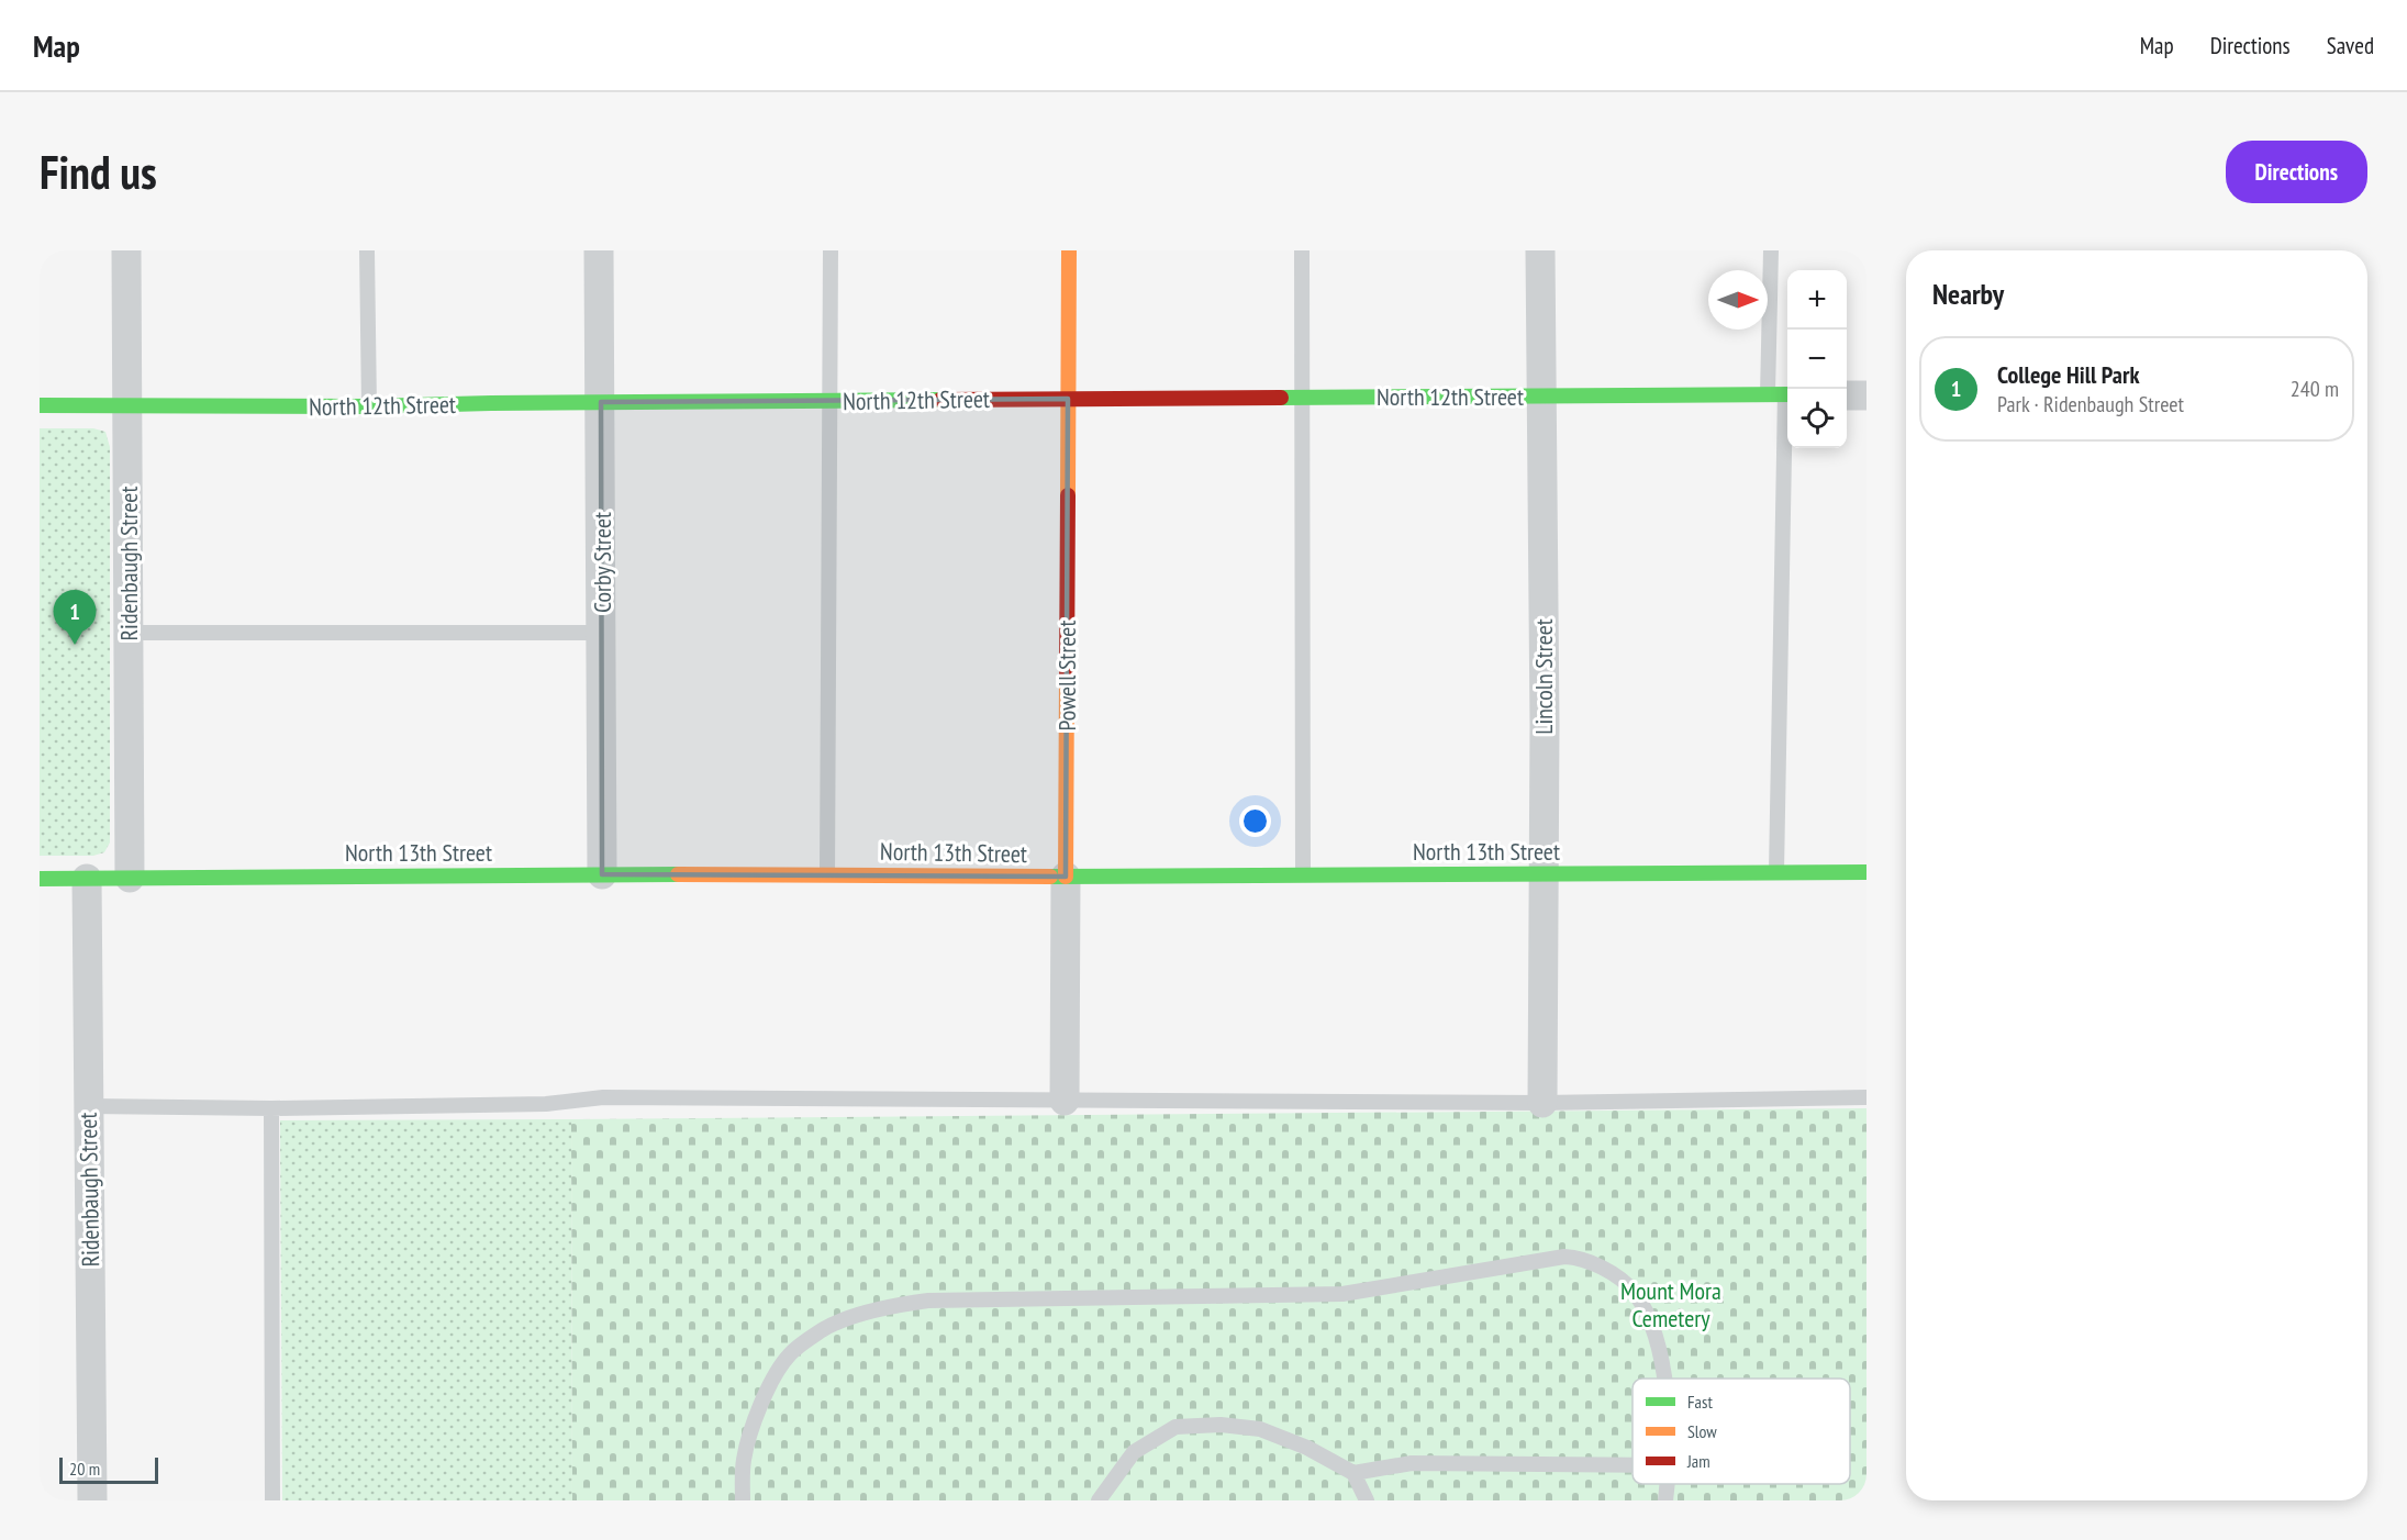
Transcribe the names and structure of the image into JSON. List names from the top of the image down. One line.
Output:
{"streets":{"street":["North 12th Street","Corby Street","Ridenbaugh Street","Powell Street","Lincoln Street","North 13th Street"]},"crossings":[["North 12th Street","Corby Street"],["North 12th Street","Ridenbaugh Street"],["North 12th Street","Powell Street"],["North 12th Street","Lincoln Street"],["Corby Street","North 13th Street"],["Ridenbaugh Street","North 13th Street"],["Powell Street","North 13th Street"],["Lincoln Street","North 13th Street"]],"parks":["Mount Mora Cemetery"],"legend":["Fast","Slow","Jam"],"scale_bar":"20 m","north":"right","page":{"header":"Map","nav":["Map","Directions","Saved"],"buttons":"Directions","title":"Find us","heading":"Nearby","map_buttons":["+","−"],"list":[{"mark":"1","name":"College Hill Park","note":"Park · Ridenbaugh Street","value":"240 m"}],"pins":"1","scale":"20 m"}}
